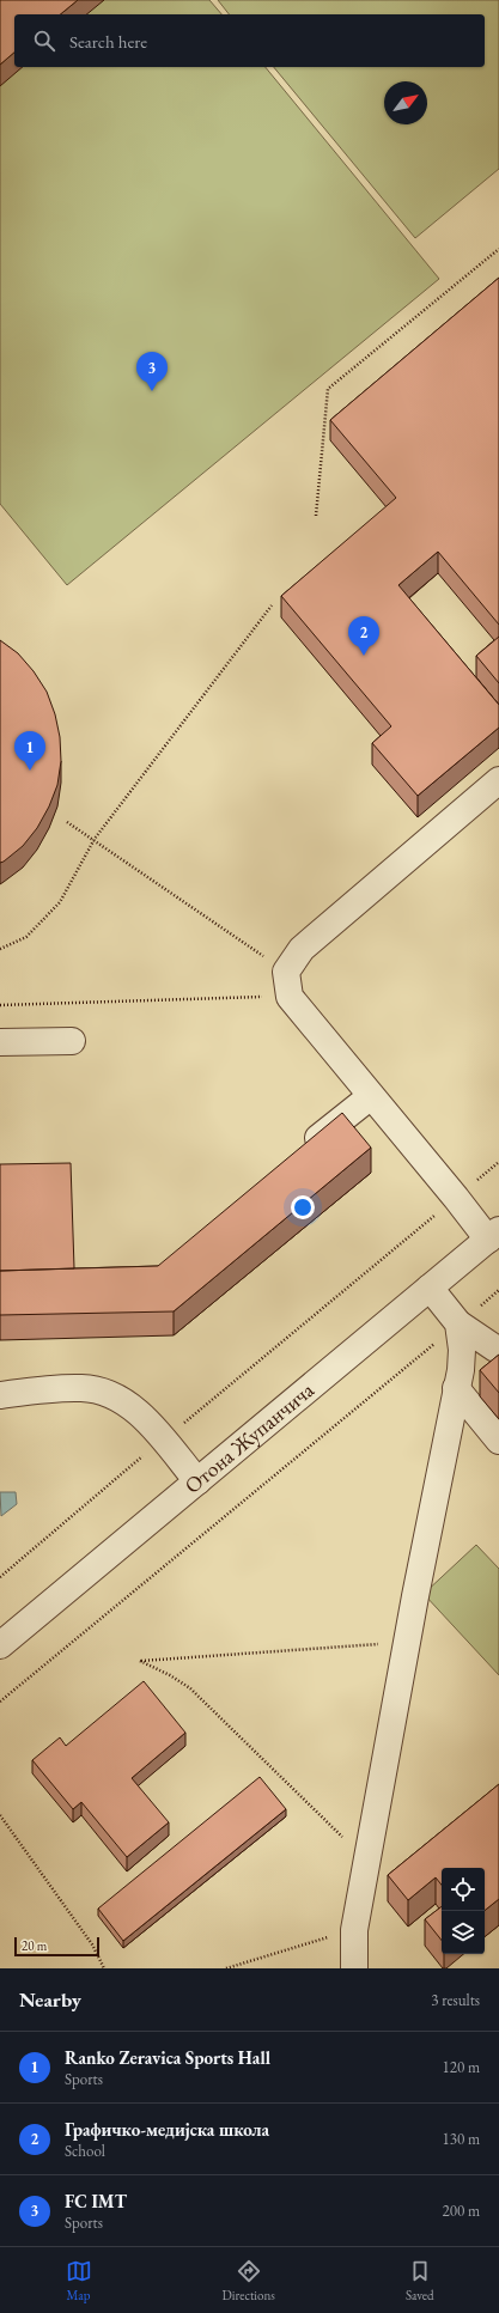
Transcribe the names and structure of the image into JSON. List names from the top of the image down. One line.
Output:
{"streets":{"street":["Отона Жупанчича"]},"scale_bar":"20 m","north":"top right","page":{"search":"Search here","pins":["3","2","1"],"scale":"20 m","heading":["Nearby","3 results"],"list":[{"mark":"1","name":"Ranko Zeravica Sports Hall","note":"Sports","value":"120 m"},{"mark":"2","name":"Графичко-медијска школа","note":"School","value":"130 m"},{"mark":"3","name":"FC IMT","note":"Sports","value":"200 m"}],"nav":["Map","Directions","Saved"]}}
